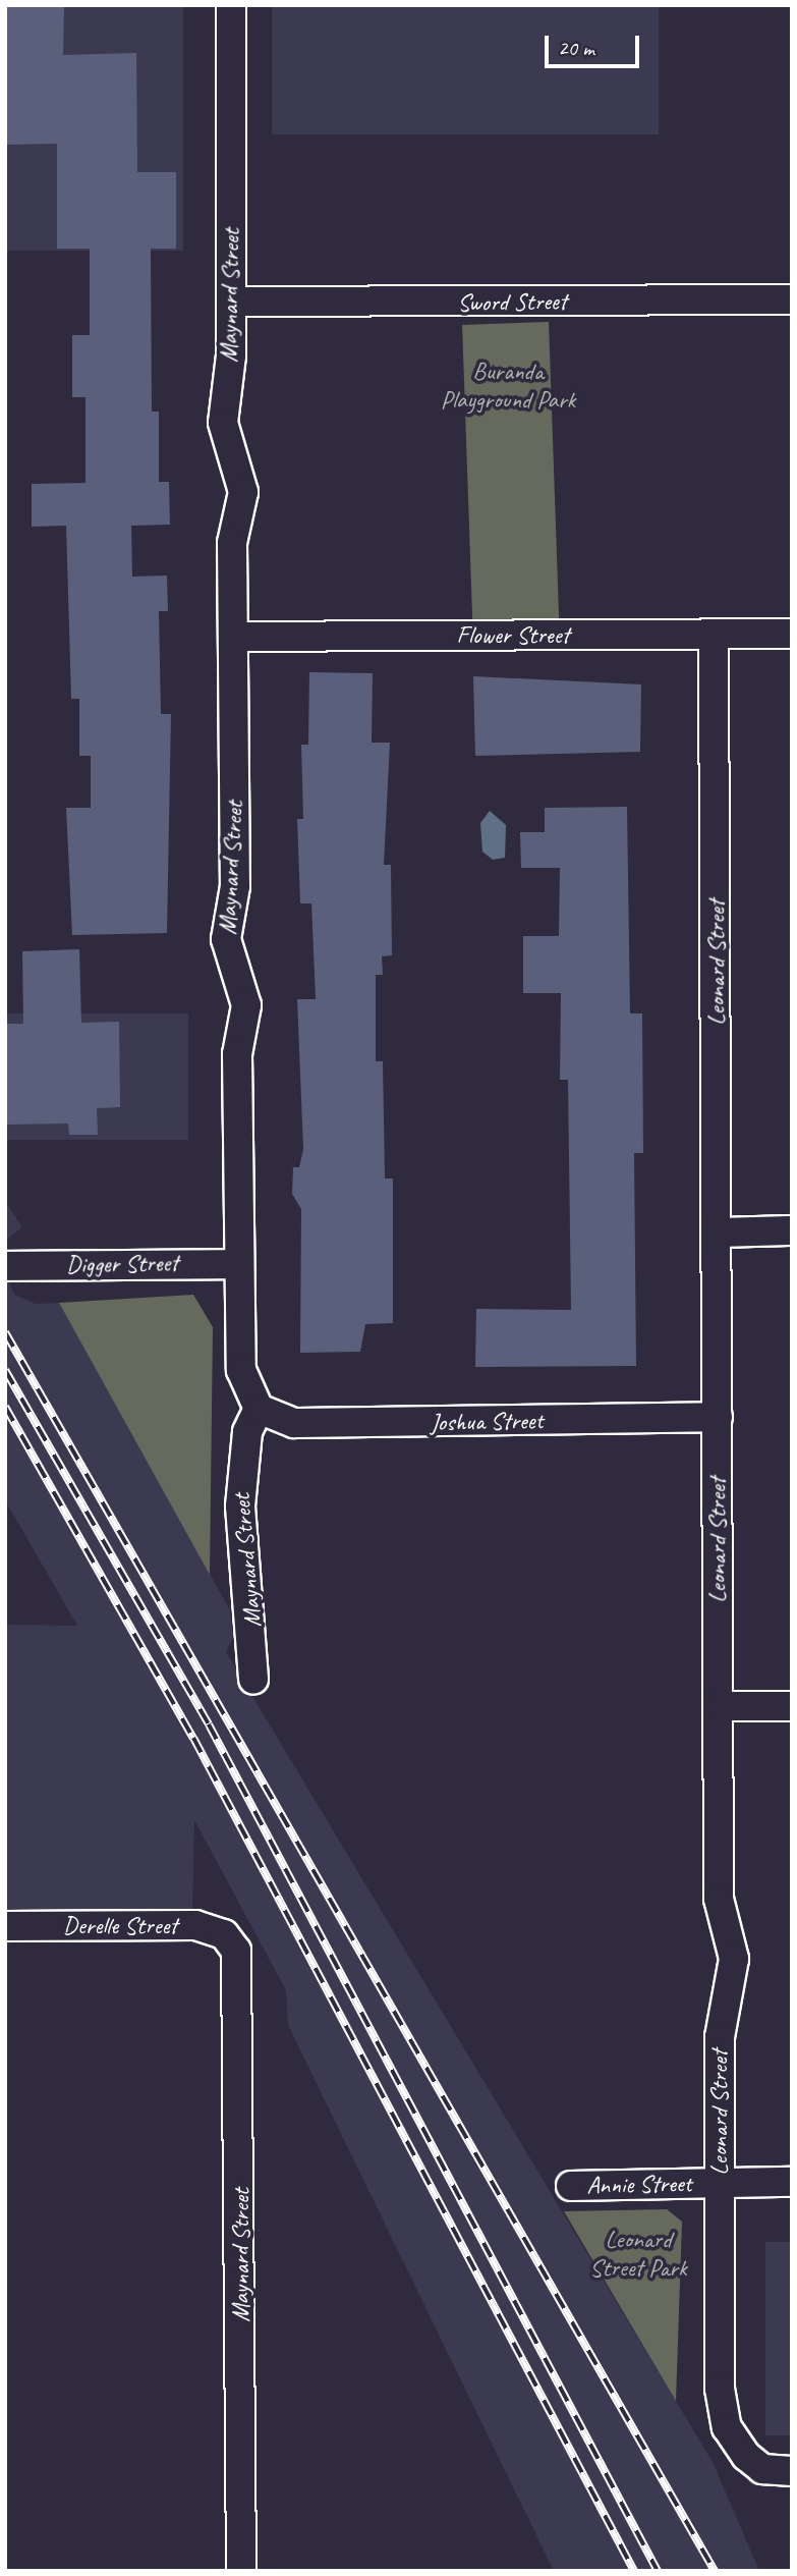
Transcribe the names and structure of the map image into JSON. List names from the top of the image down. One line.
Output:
{"streets":{"street":["Maynard Street","Sword Street","Flower Street","Leonard Street","Digger Street","Joshua Street","Derelle Street","Annie Street"]},"crossings":[["Maynard Street","Sword Street"],["Maynard Street","Flower Street"],["Maynard Street","Digger Street"],["Maynard Street","Joshua Street"],["Maynard Street","Derelle Street"],["Flower Street","Leonard Street"],["Leonard Street","Joshua Street"],["Leonard Street","Annie Street"]],"parks":["Buranda Playground Park","Leonard Street Park"],"scale_bar":"20 m"}
